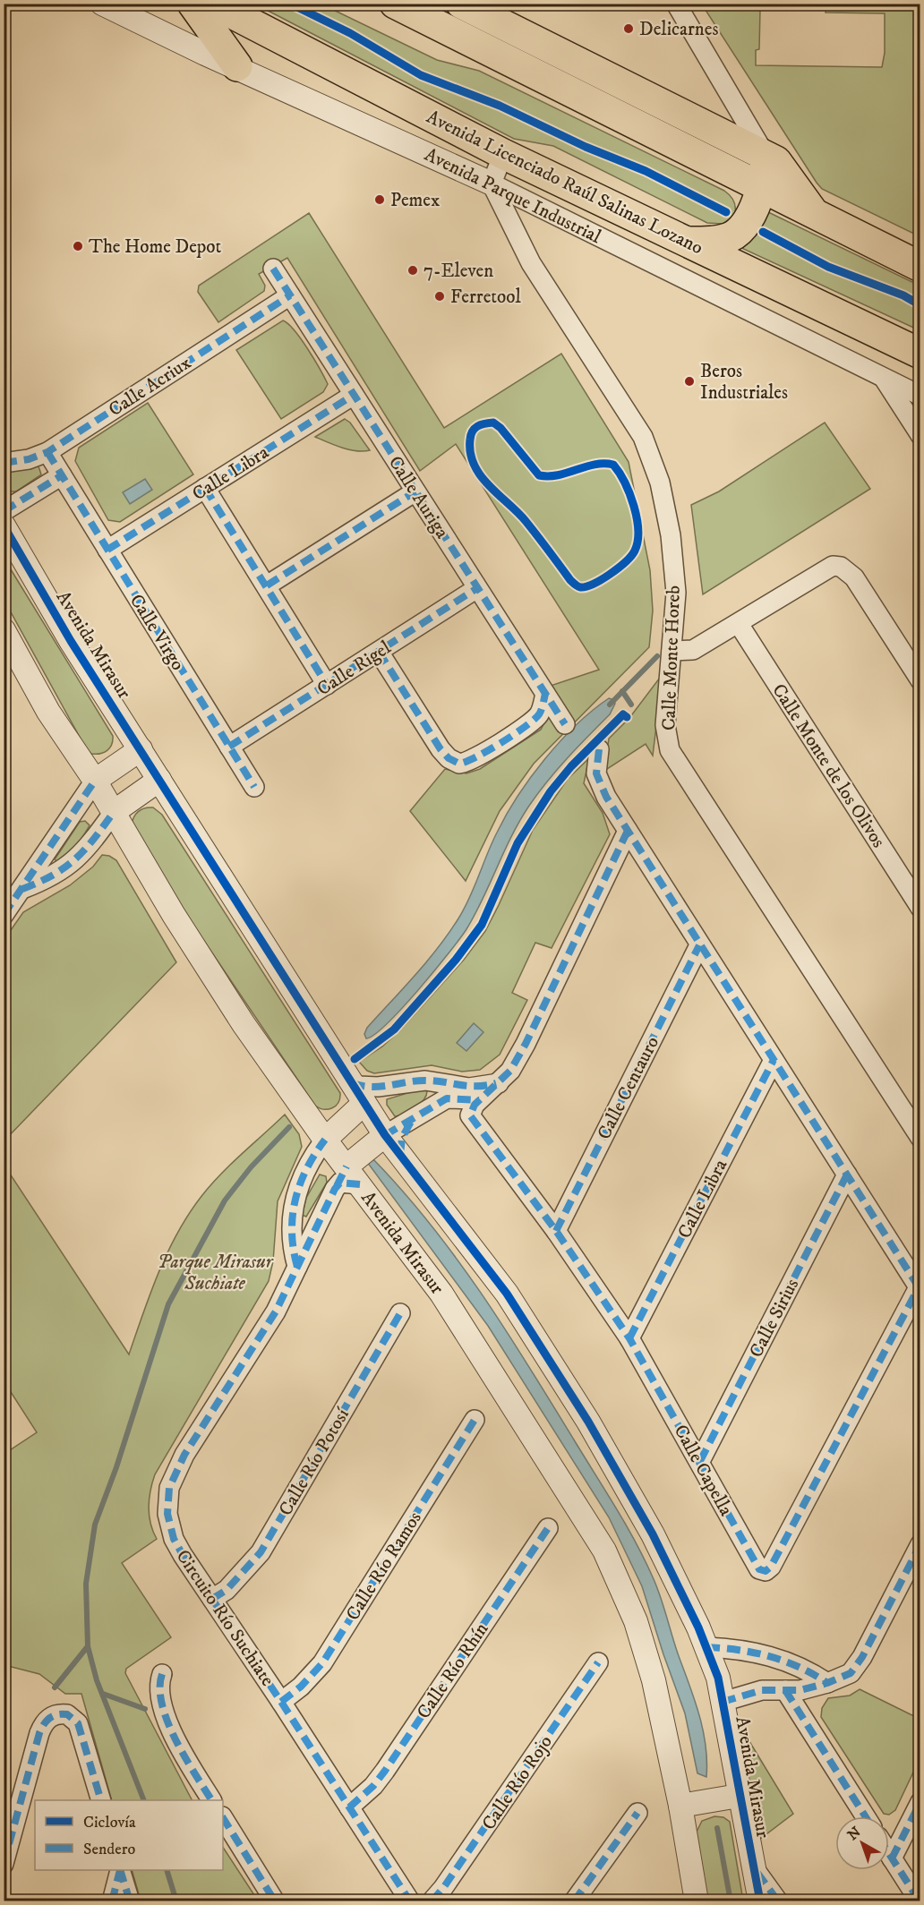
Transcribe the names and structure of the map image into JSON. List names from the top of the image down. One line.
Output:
{"streets":{"main road":["Avenida Licenciado Raúl Salinas Lozano"],"street":["Avenida Parque Industrial","Calle Acriux","Calle Libra","Calle Auriga","Calle Virgo","Avenida Mirasur","Calle Monte Horeb","Calle Rigel","Calle Monte de los Olivos","Calle Centauro","Calle Sirius","Calle Río Potosí","Calle Capella","Calle Río Ramos","Circuito Río Suchiate","Calle Río Rhín","Calle Río Rojo"]},"crossings":[["Avenida Parque Industrial","Calle Monte Horeb"],["Calle Acriux","Calle Auriga"],["Calle Acriux","Calle Virgo"],["Calle Libra","Calle Auriga"],["Calle Libra","Calle Virgo"],["Calle Libra","Calle Capella"],["Calle Auriga","Calle Rigel"],["Calle Virgo","Calle Rigel"],["Avenida Mirasur","Circuito Río Suchiate"],["Calle Centauro","Calle Capella"],["Calle Sirius","Calle Capella"],["Calle Río Potosí","Circuito Río Suchiate"],["Calle Río Ramos","Circuito Río Suchiate"],["Circuito Río Suchiate","Calle Río Rhín"]],"parks":["Parque Mirasur Suchiate"],"places":["Delicarnes","Pemex","The Home Depot","7-Eleven","Ferretool","Beros Industriales"],"legend":["Ciclovía","Sendero"],"north":"top left"}
